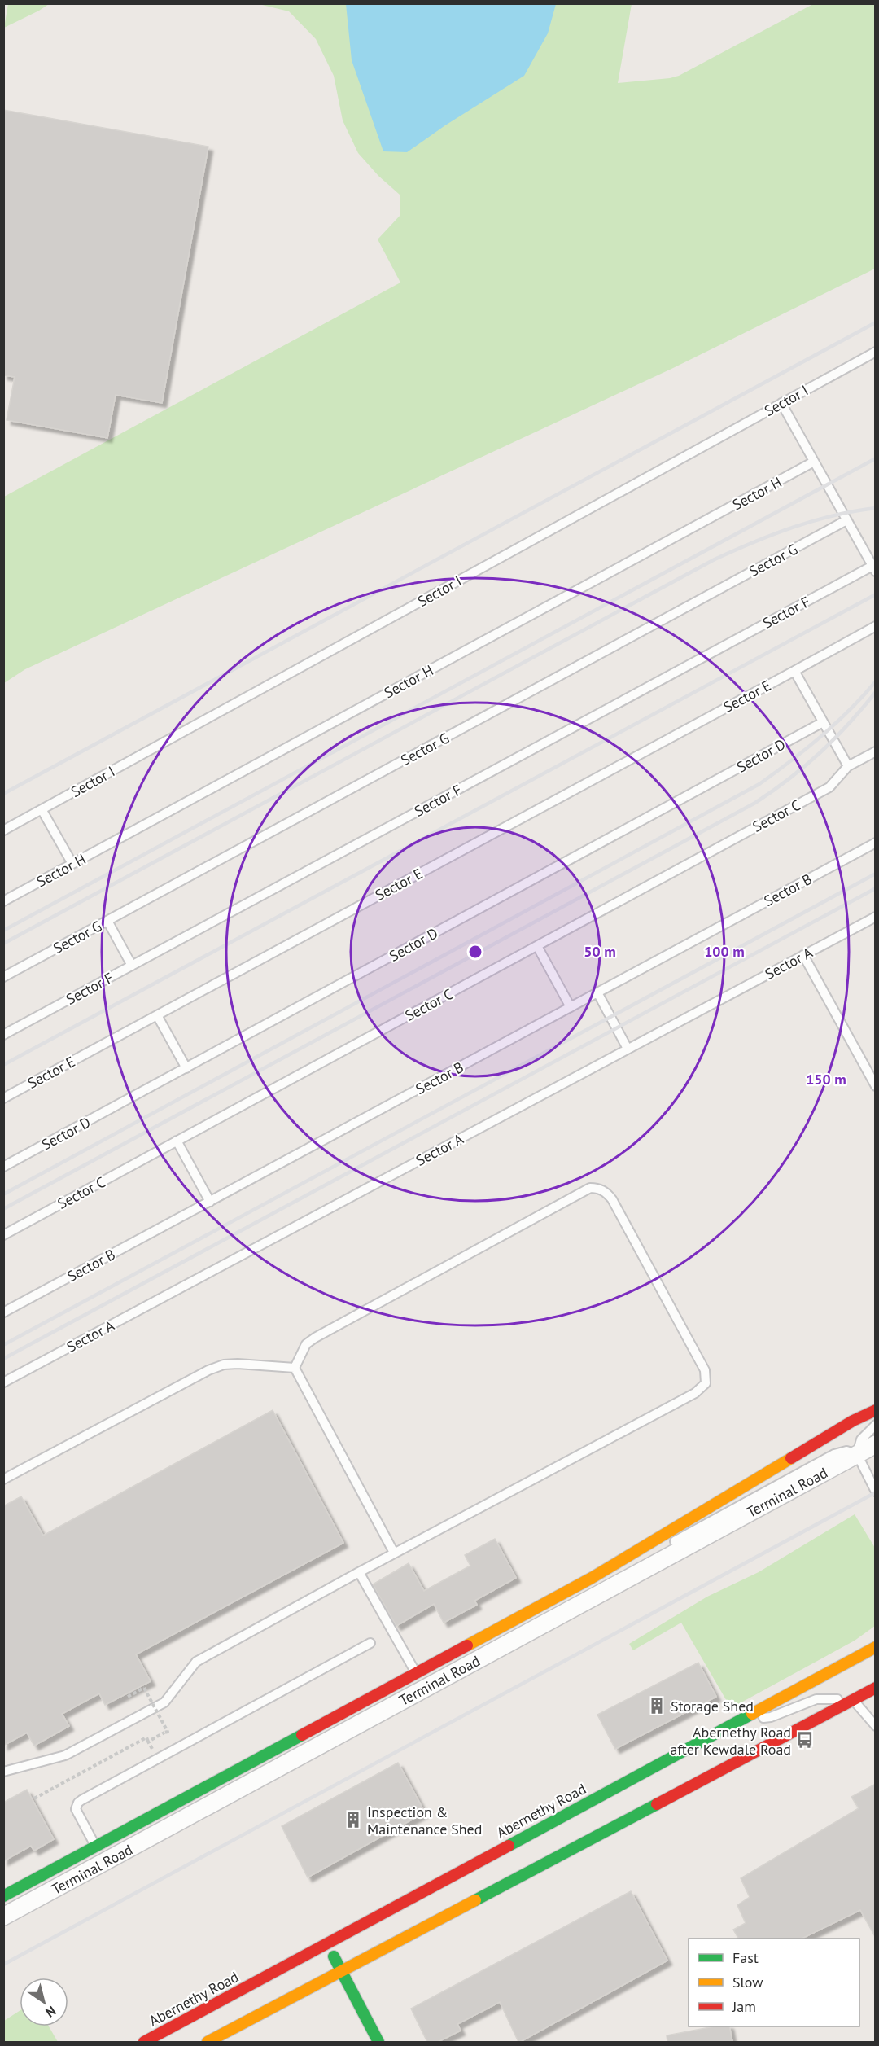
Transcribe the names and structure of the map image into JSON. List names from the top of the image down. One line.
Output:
{"streets":{"main road":["Abernethy Road"],"street":["Terminal Road"],"lane":["Sector I","Sector H","Sector G","Sector F","Sector E","Sector D","Sector C","Sector B","Sector A"]},"places":{"building":["Storage Shed","Inspection & Maintenance Shed"],"bus stop":["Abernethy Road after Kewdale Road"]},"legend":["Fast","Slow","Jam"],"north":"bottom right","rings":["50 m","100 m","150 m"]}
